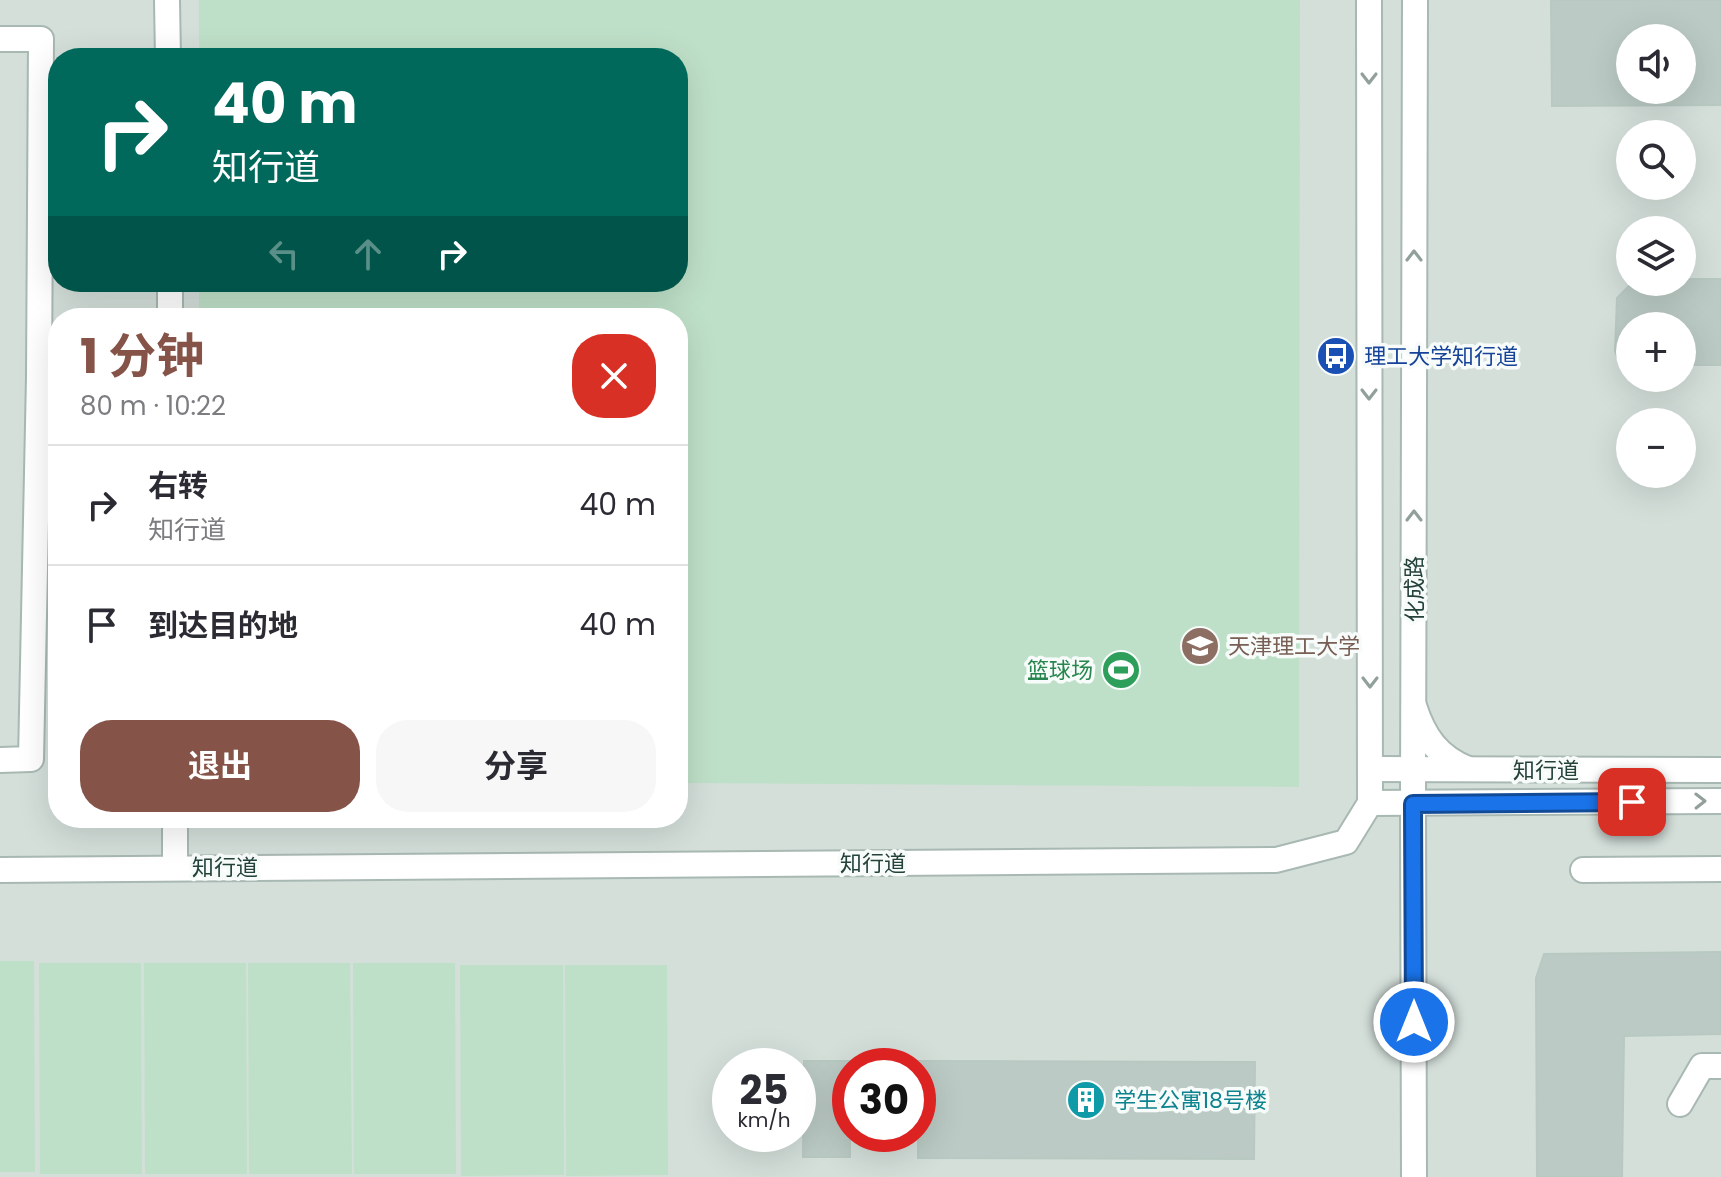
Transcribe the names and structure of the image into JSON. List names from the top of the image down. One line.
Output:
{"streets":{"street":["化成路","知行道"]},"crossings":[["化成路","知行道"]],"places":{"bus stop":["理工大学知行道"],"school or university":["天津理工大学"],"sports":["篮球场"],"building":["学生公寓18号楼"]},"page":{"map_buttons":["+","−"],"turn":["40 m","知行道"],"heading":["1 分钟","80 m · 10:22"],"list":[{"name":"右转","note":"知行道","value":"40 m"},{"name":"到达目的地","value":"40 m"}],"buttons":["退出","分享"],"speed":"25 km/h","limit":"30"}}
